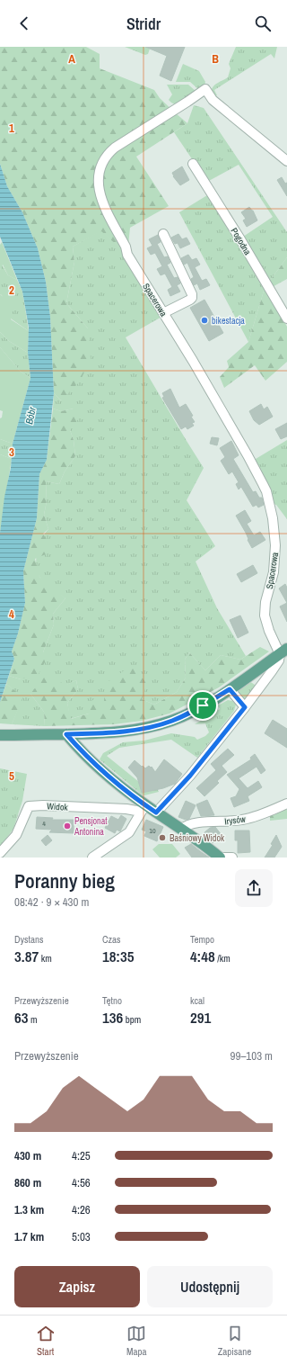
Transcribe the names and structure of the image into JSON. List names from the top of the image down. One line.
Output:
{"streets":{"street":["Pogodna","Spacerowa","Widok","Irysów"]},"water":["Bóbr"],"places":["bikestacja","Pensjonat Antonina","Baśniowy Widok"],"house_numbers":["4","10"],"page":{"header":"Stridr","heading":["Poranny bieg","08:42 · 9 × 430 m"],"stats":[["Dystans","3.87 km"],["Czas","18:35"],["Tempo","4:48 /km"],["Przewyższenie","63 m"],["Tętno","136 bpm"],["kcal","291"]],"chart":["Przewyższenie","99–103 m"],"list":[{"name":"430 m","note":"4:25"},{"name":"860 m","note":"4:56"},{"name":"1.3 km","note":"4:26"},{"name":"1.7 km","note":"5:03"}],"buttons":["Zapisz","Udostępnij"],"tabs":["Start","Mapa","Zapisane"]},"grid":{"columns":["A","B"],"rows":["1","2","3","4","5"]}}
